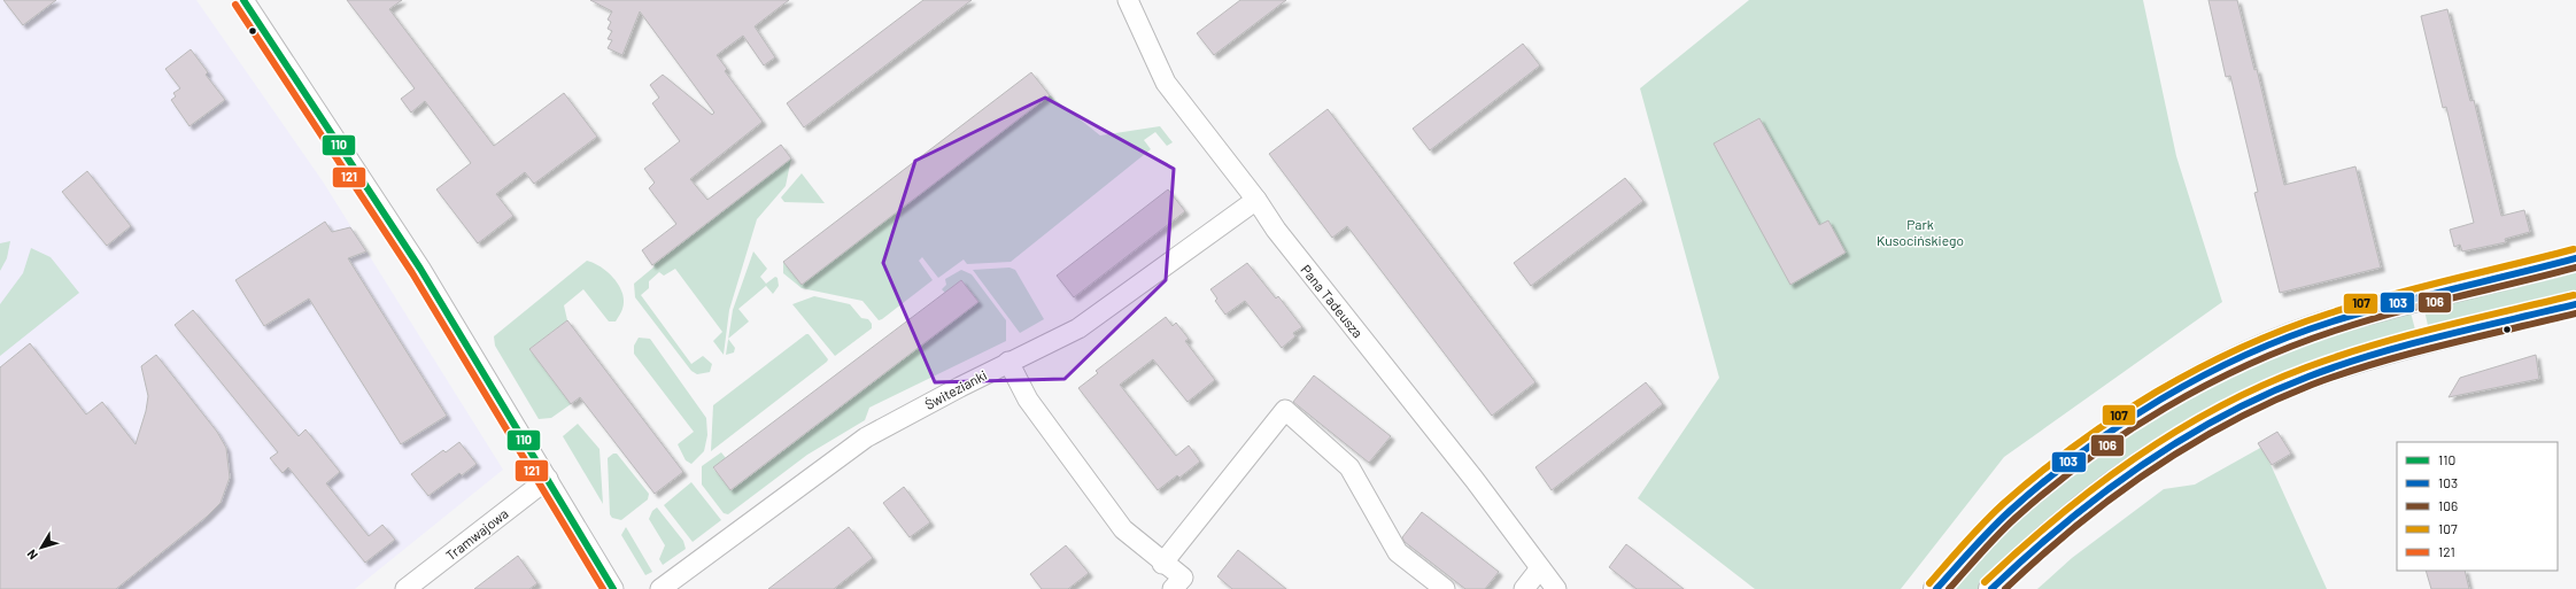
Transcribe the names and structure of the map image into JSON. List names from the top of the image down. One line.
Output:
{"streets":{"street":["Pana Tadeusza","Świtezianki","Tramwajowa"]},"crossings":[["Pana Tadeusza","Świtezianki"]],"parks":["Park Kusocińskiego"],"lines":["transit line 110","transit line 121","transit line 107","transit line 103","transit line 106"],"legend":["110","103","106","107","121"],"north":"bottom left"}
